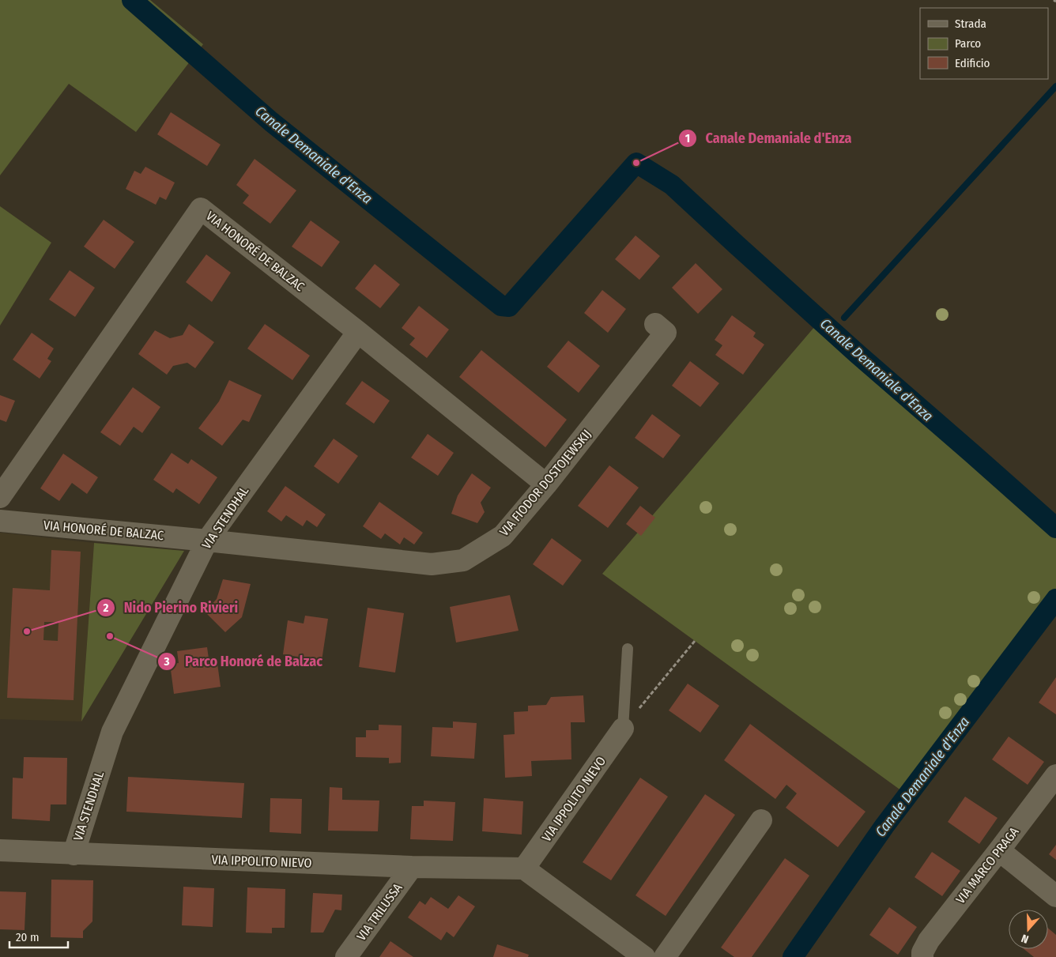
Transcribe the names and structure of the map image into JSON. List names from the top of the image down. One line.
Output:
{"streets":{"street":["VIA HONORÉ DE BALZAC","VIA FIODOR DOSTOJEWSKIJ","VIA STENDHAL","VIA IPPOLITO NIEVO","VIA MARCO PRAGA","VIA TRILUSSA"]},"crossings":[["VIA HONORÉ DE BALZAC","VIA FIODOR DOSTOJEWSKIJ"],["VIA HONORÉ DE BALZAC","VIA STENDHAL"],["VIA FIODOR DOSTOJEWSKIJ","VIA STENDHAL"],["VIA STENDHAL","VIA IPPOLITO NIEVO"],["VIA IPPOLITO NIEVO","VIA TRILUSSA"]],"water":["Canale Demaniale d'Enza"],"places":["Canale Demaniale d'Enza","Nido Pierino Rivieri","Parco Honoré de Balzac"],"legend":["Strada","Parco","Edificio"],"scale_bar":"20 m","north":"bottom"}
